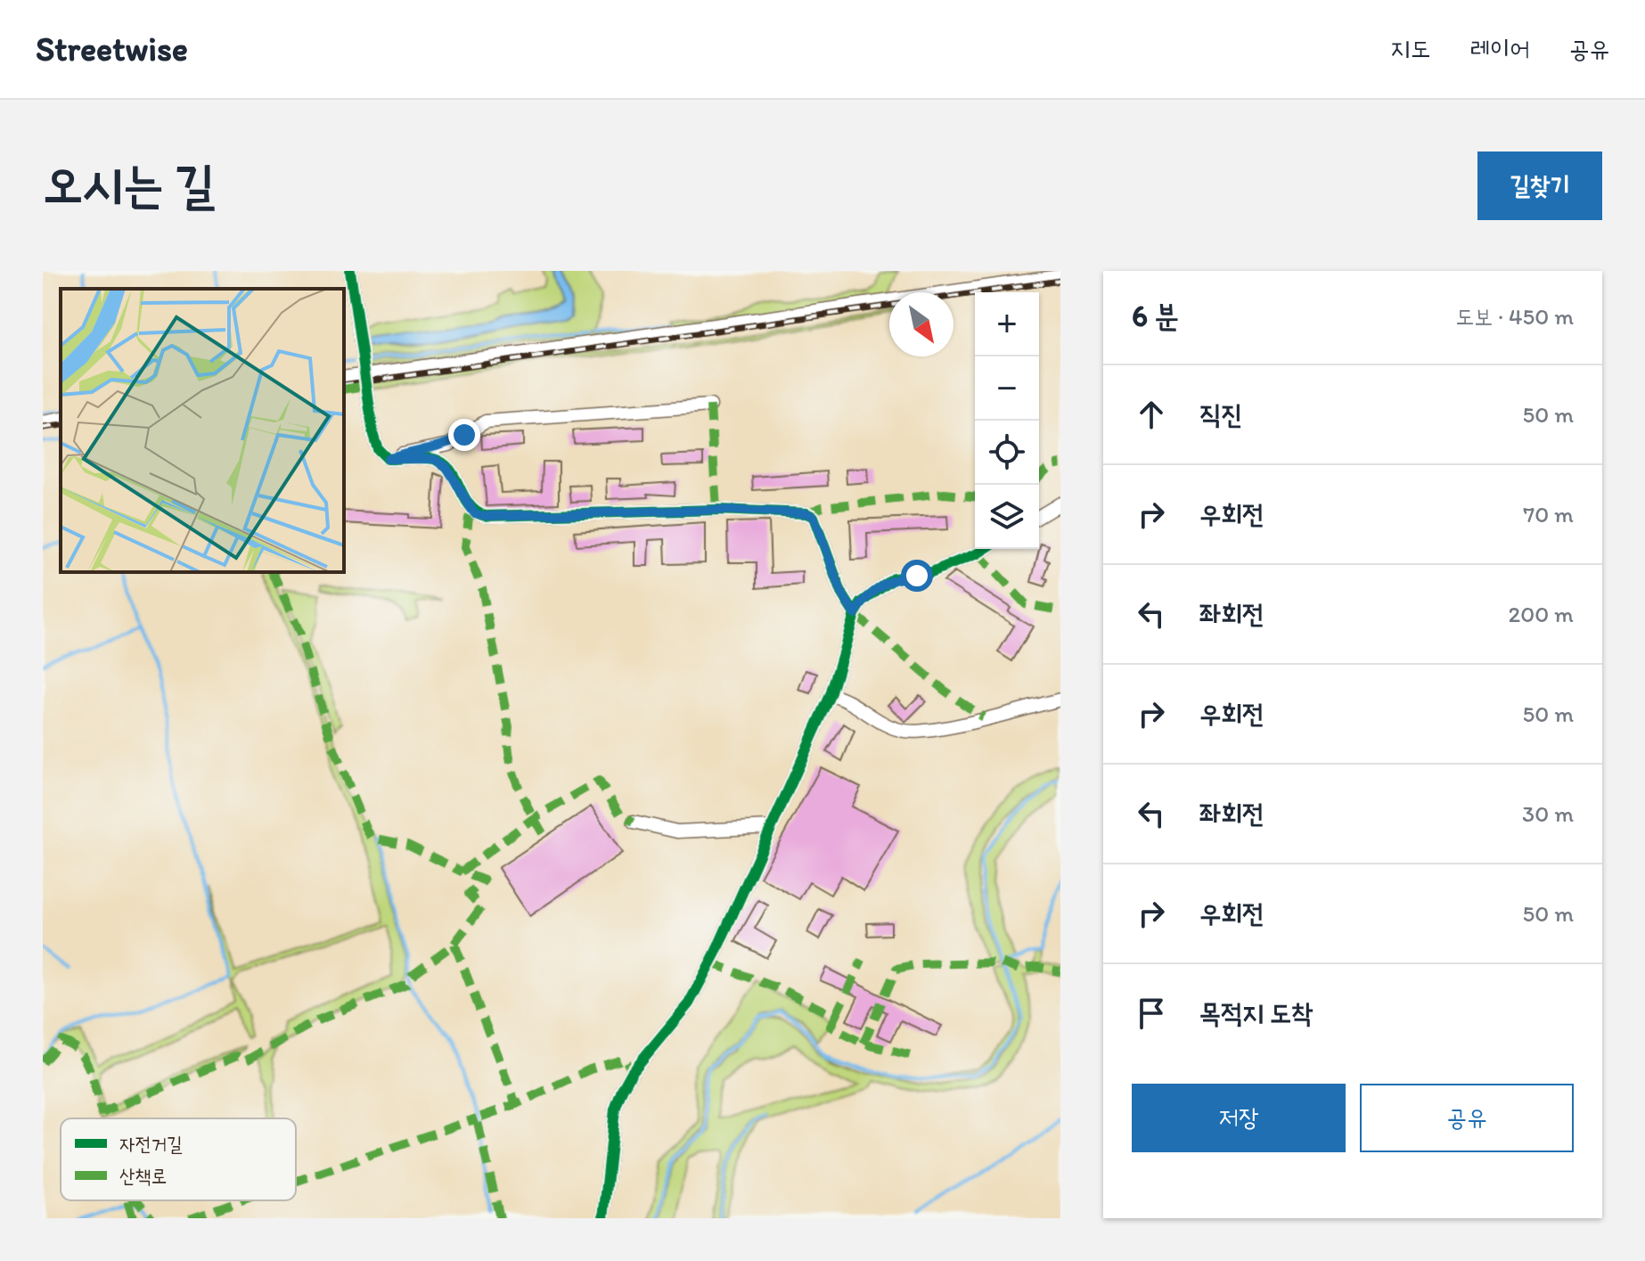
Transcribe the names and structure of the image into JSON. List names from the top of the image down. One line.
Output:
{"legend":["자전거길","산책로"],"north":"bottom right","page":{"header":"Streetwise","nav":["지도","레이어","공유"],"buttons":["길찾기",["저장","공유"]],"title":"오시는 길","heading":["6 분","도보 · 450 m"],"map_buttons":["+","−"],"list":[["직진","50 m"],["우회전","70 m"],["좌회전","200 m"],["우회전","50 m"],["좌회전","30 m"],["우회전","50 m"],"목적지 도착"]}}
